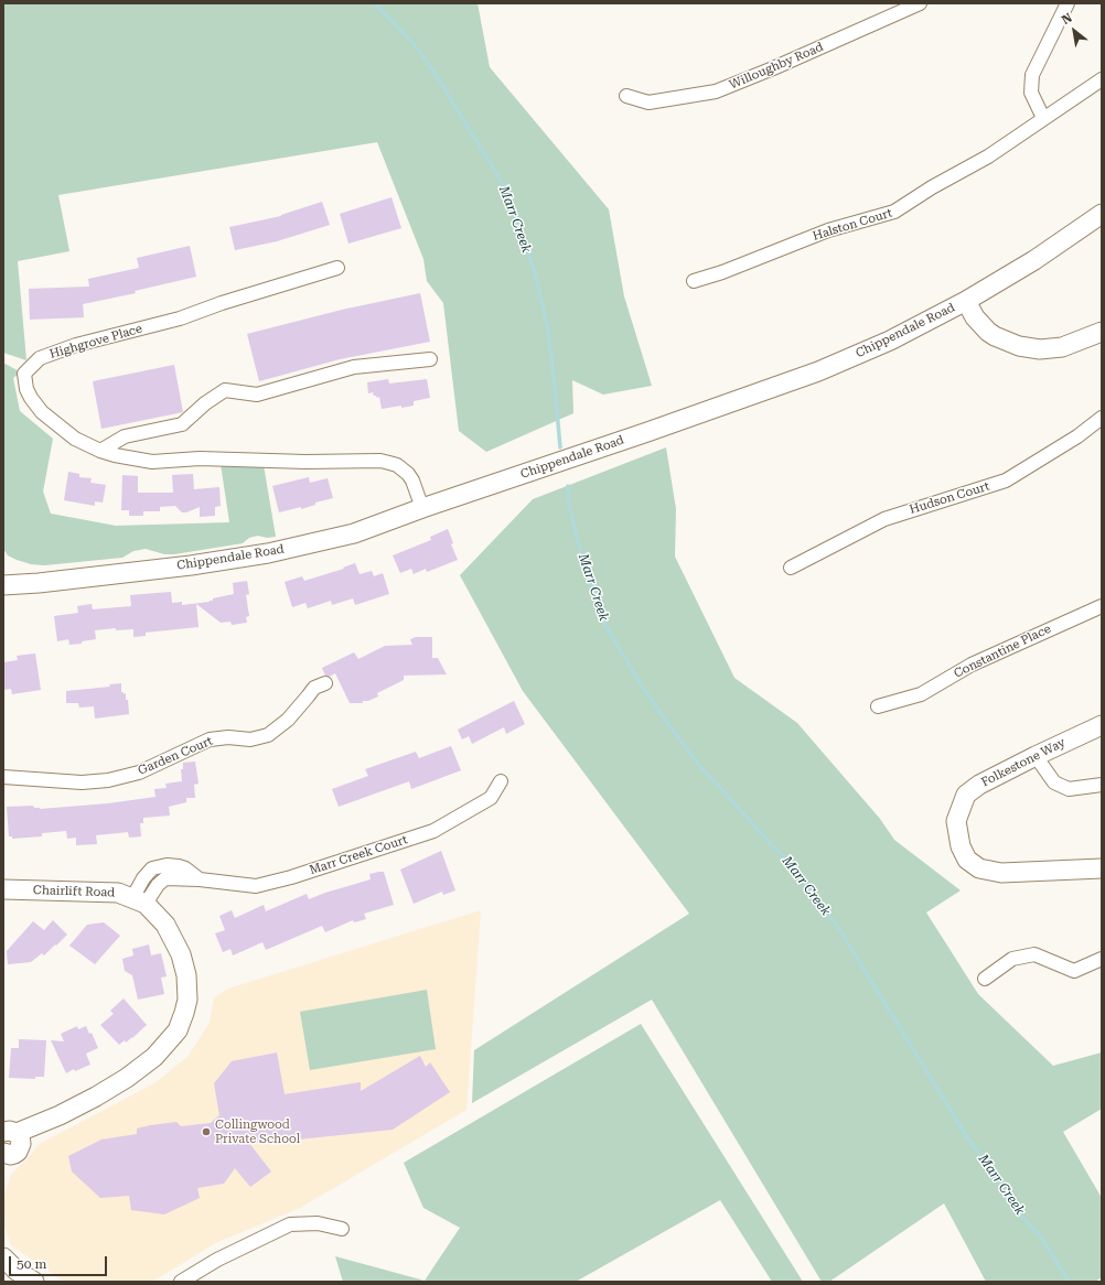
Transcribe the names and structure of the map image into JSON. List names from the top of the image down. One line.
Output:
{"streets":{"street":["Willoughby Road","Halston Court","Chippendale Road","Highgrove Place","Hudson Court","Constantine Place","Garden Court","Folkestone Way","Marr Creek Court","Chairlift Road"]},"crossings":[["Chippendale Road","Highgrove Place"],["Marr Creek Court","Chairlift Road"]],"water":["Marr Creek"],"places":["Collingwood Private School"],"scale_bar":"50 m","north":"top left"}
